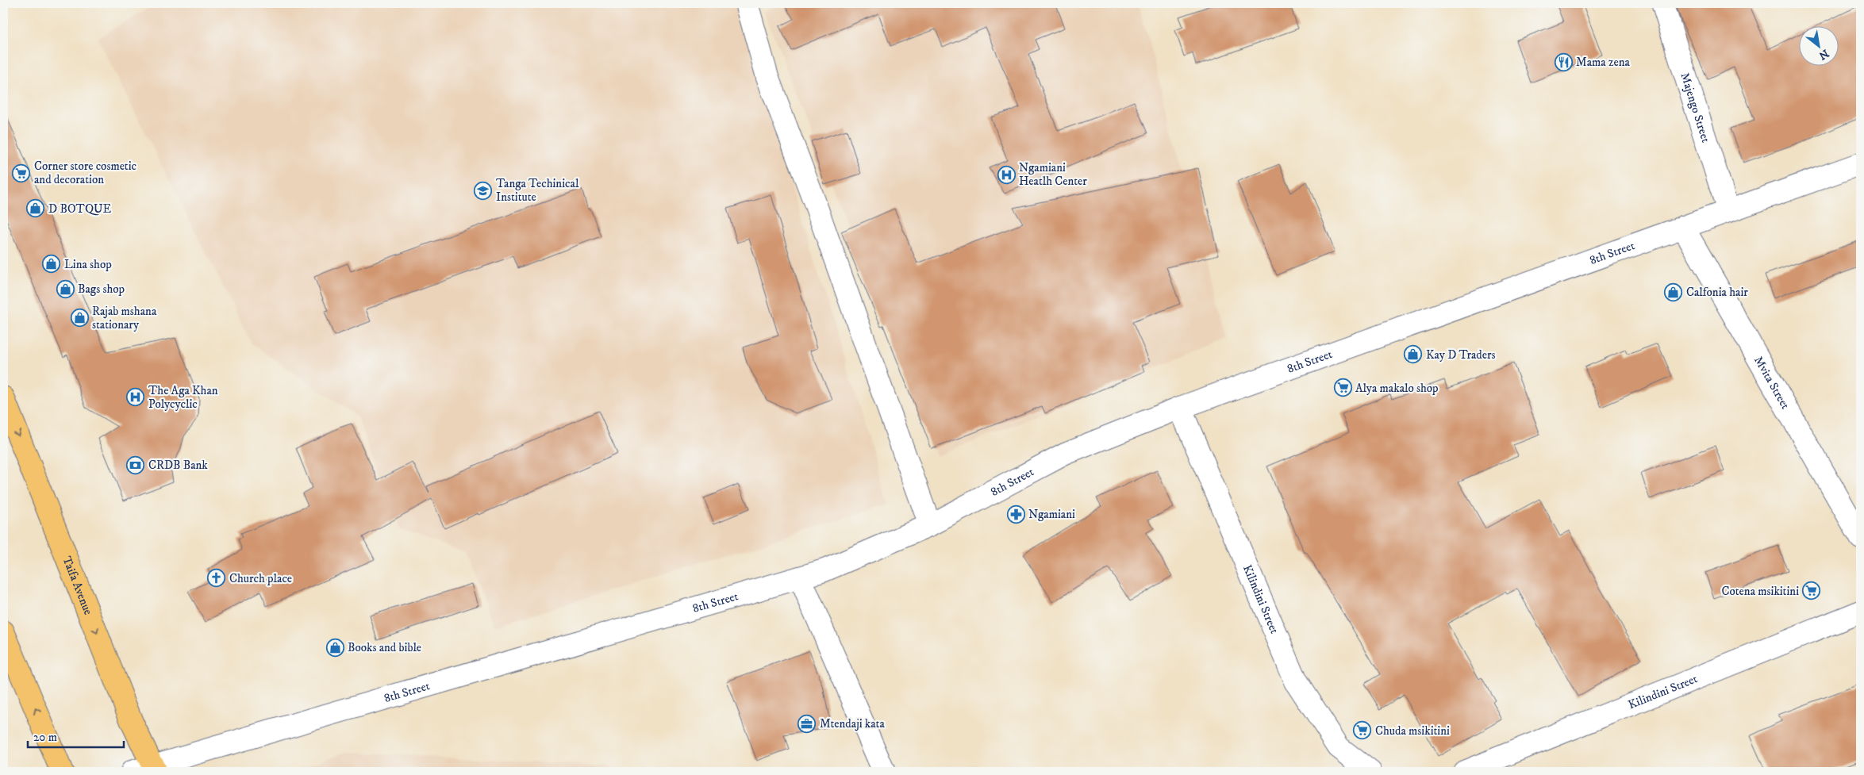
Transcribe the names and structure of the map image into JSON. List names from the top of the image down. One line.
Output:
{"streets":{"main road":["Taifa Avenue"],"street":["Majengo Street","8th Street","Mvita Street","Kilindini Street"]},"crossings":[["Majengo Street","8th Street"],["8th Street","Mvita Street"],["8th Street","Taifa Avenue"],["8th Street","Kilindini Street"]],"places":{"restaurant":["Mama zena"],"supermarket":["Corner store cosmetic and decoration","Alya makalo shop","Cotena msikitini","Chuda msikitini"],"hospital":["Ngamiani Heatlh Center","The Aga Khan Polycyclic"],"school or university":["Tanga Techinical Institute"],"shop":["D BOTQUE","Lina shop","Bags shop","Calfonia hair","Rajab mshana stationary","Kay D Traders","Books and bible"],"bank":["CRDB Bank"],"pharmacy":["Ngamiani"],"church":["Church place"],"office":["Mtendaji kata"]},"scale_bar":"20 m","north":"bottom right"}
